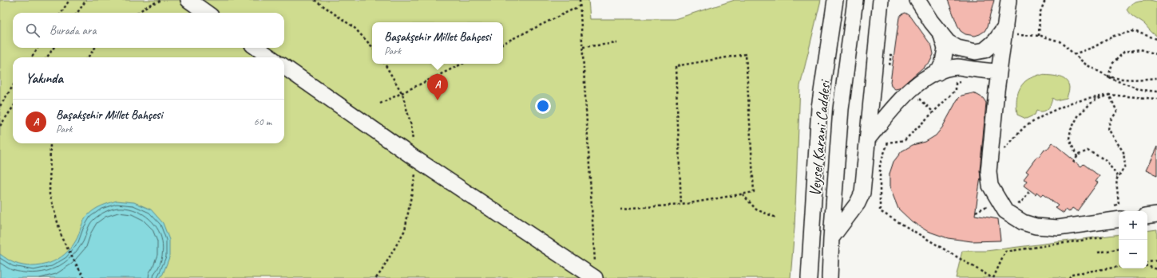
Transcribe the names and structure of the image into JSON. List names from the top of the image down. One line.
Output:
{"streets":{"street":["Veysel Karani Caddesi"]},"page":{"search":"Burada ara","popup":["Başakşehir Millet Bahçesi","Park"],"heading":"Yakında","pins":"A","list":[{"mark":"A","name":"Başakşehir Millet Bahçesi","note":"Park","value":"60 m"}],"map_buttons":["+","−"]}}
